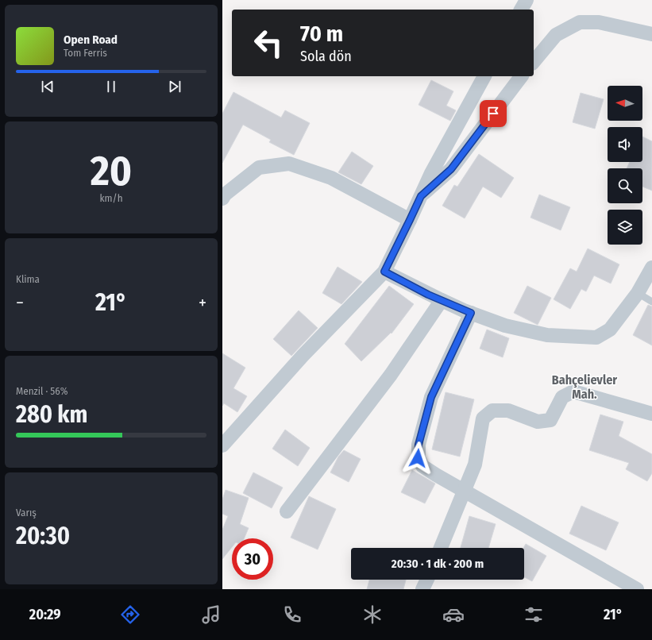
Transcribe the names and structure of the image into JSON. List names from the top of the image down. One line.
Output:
{"districts":["Bahçelievler Mah."],"north":"left","page":{"turn":["70 m","Sola dön"],"song":["Open Road","Tom Ferris"],"tile":[["20","km/h"],"Klima",["Menzil · 56%","280 km"],["Varış","20:30"]],"heat":["−","21°","+"],"limit":"30","trip":"20:30 · 1 dk · 200 m","tabs":["20:29","21°"]}}
